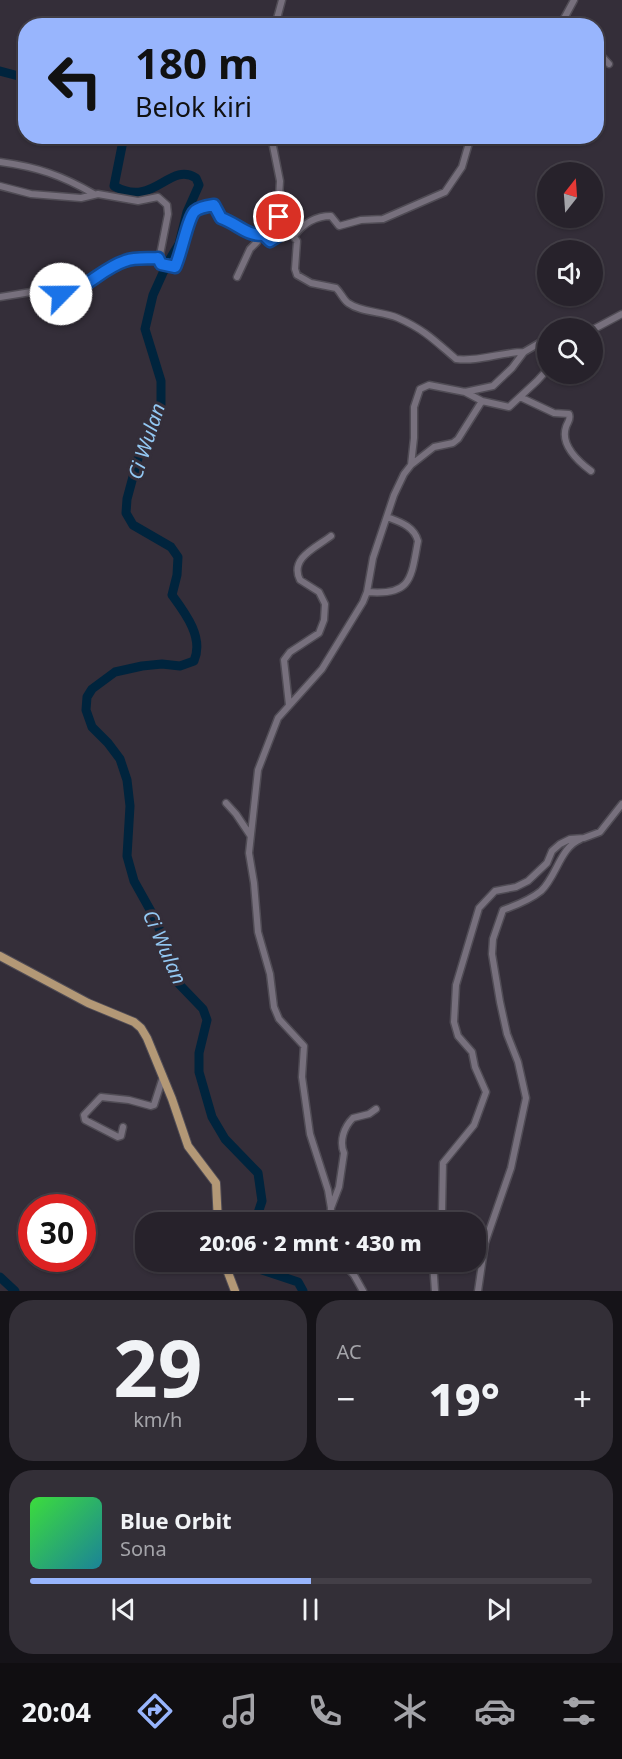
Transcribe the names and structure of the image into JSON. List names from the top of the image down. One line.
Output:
{"water":["Ci Wulan"],"north":"top","page":{"turn":["180 m","Belok kiri"],"limit":"30","trip":"20:06 · 2 mnt · 430 m","tile":[["29","km/h"],"AC"],"heat":["−","19°","+"],"song":["Blue Orbit","Sona"],"tabs":"20:04"}}
